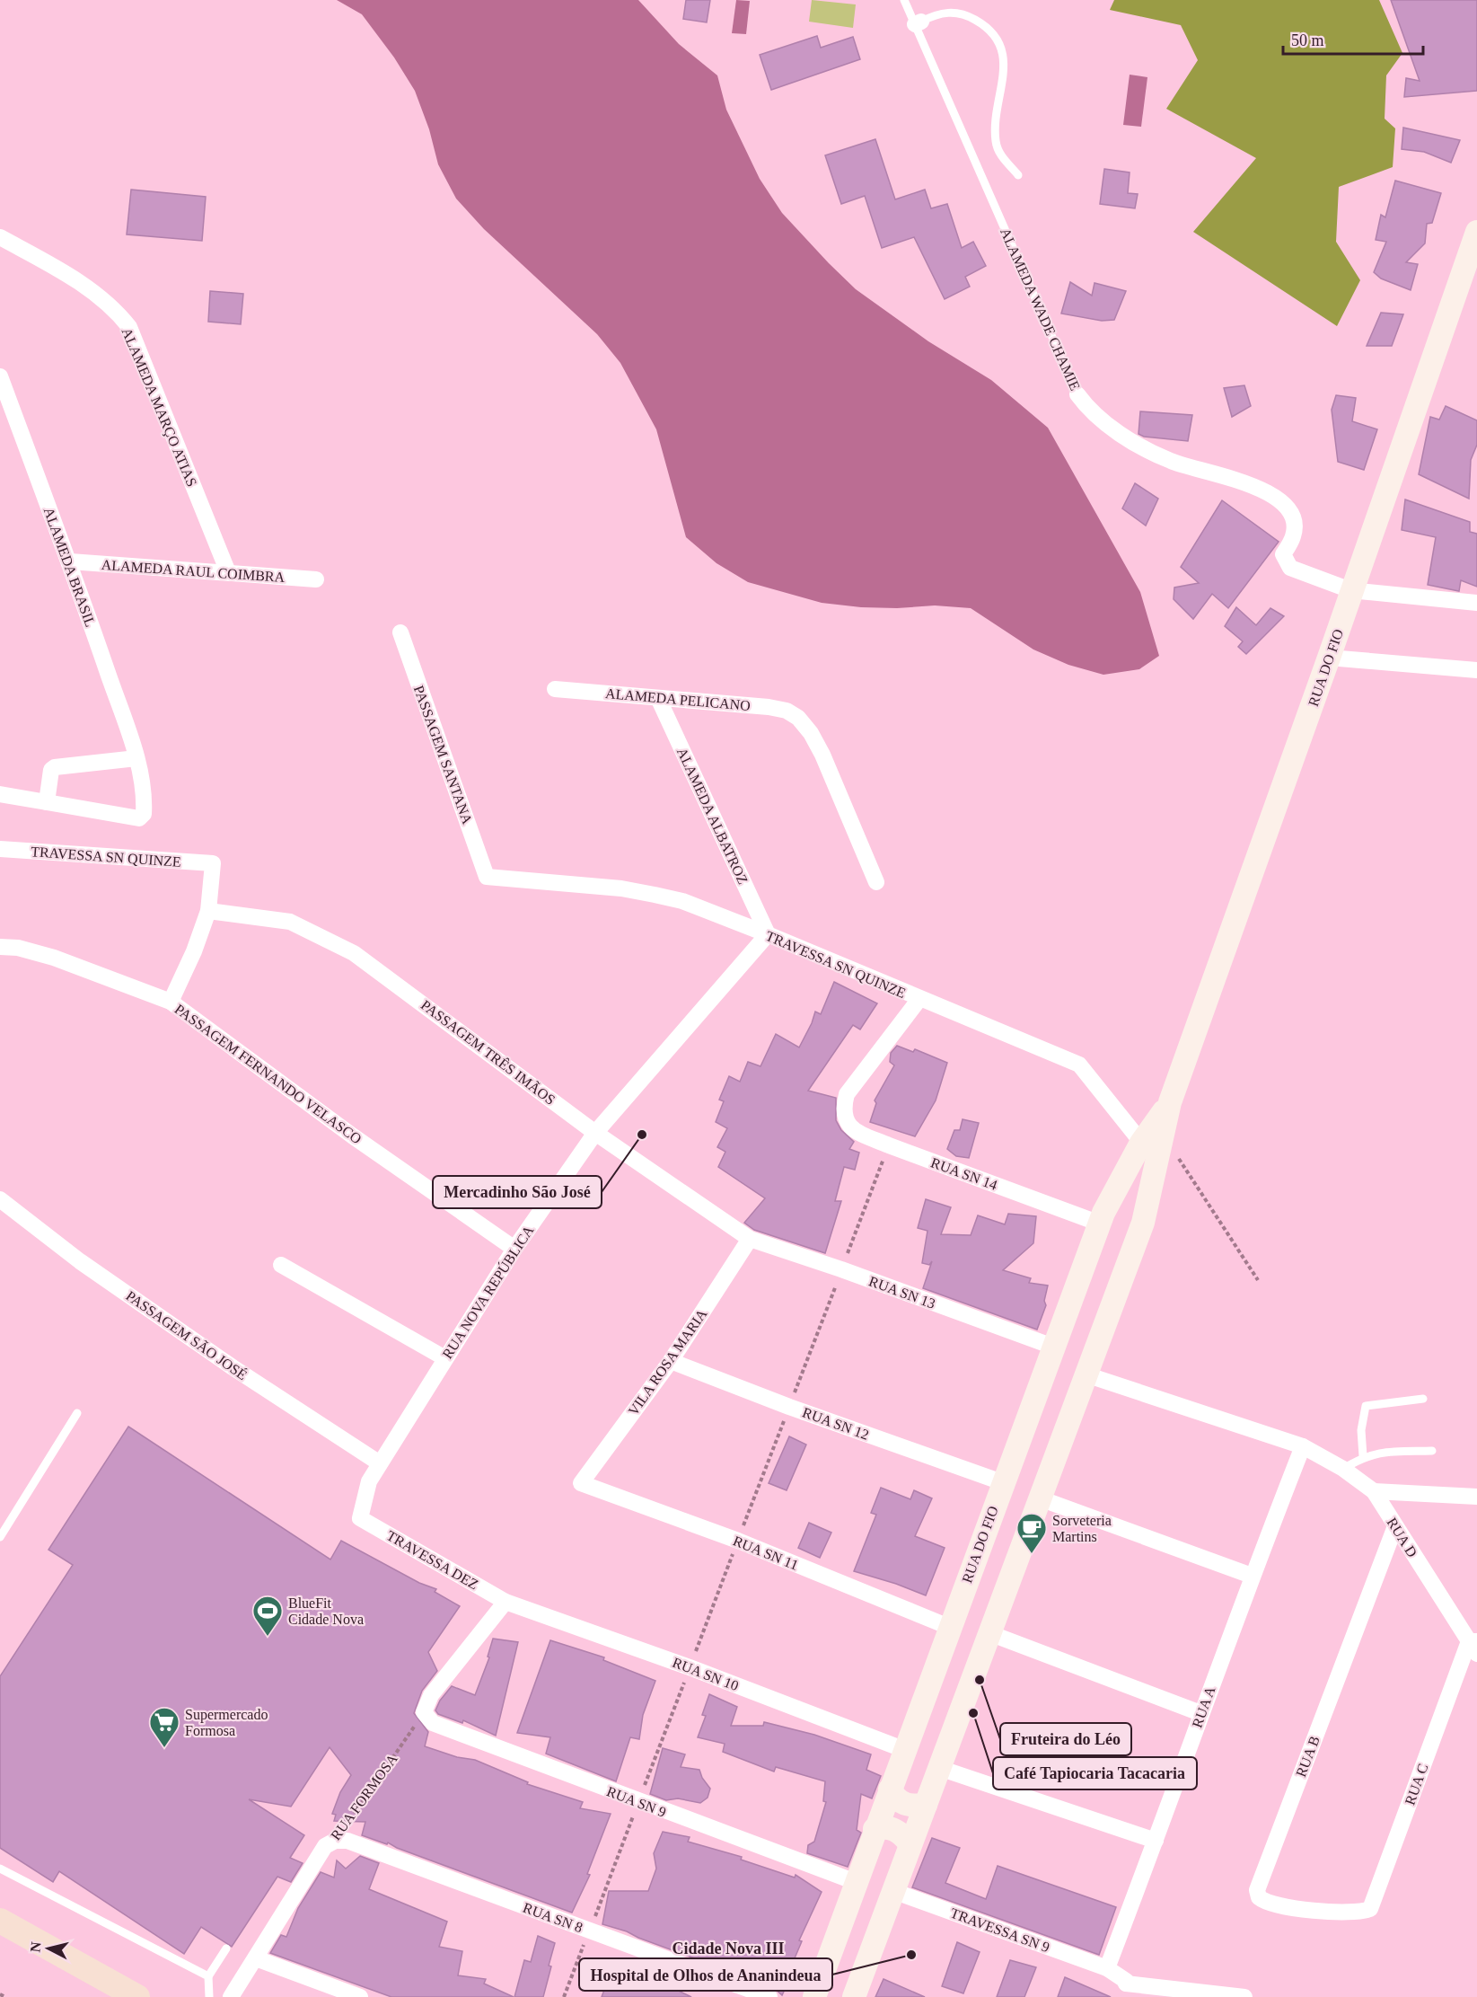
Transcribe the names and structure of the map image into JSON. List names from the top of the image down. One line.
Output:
{"streets":{"street":["ALAMEDA WADE CHAMIE","ALAMEDA MARÇO ATIAS","ALAMEDA BRASIL","ALAMEDA RAUL COIMBRA","RUA DO FIO","ALAMEDA PELICANO","PASSAGEM SANTANA","ALAMEDA ALBATROZ","TRAVESSA SN QUINZE","PASSAGEM TRÊS IMÃOS","PASSAGEM FERNANDO VELASCO","RUA SN 14","RUA NOVA REPÚBLICA","RUA SN 13","PASSAGEM SÃO JOSÉ","VILA ROSA MARIA","RUA SN 12","RUA D","RUA SN 11","TRAVESSA DEZ","RUA SN 10","RUA A","RUA B","RUA C","RUA FORMOSA","RUA SN 9","RUA SN 8","TRAVESSA SN 9"]},"crossings":[["ALAMEDA WADE CHAMIE","RUA DO FIO"],["ALAMEDA MARÇO ATIAS","ALAMEDA RAUL COIMBRA"],["ALAMEDA BRASIL","ALAMEDA RAUL COIMBRA"],["RUA DO FIO","TRAVESSA SN QUINZE"],["RUA DO FIO","RUA SN 14"],["RUA DO FIO","RUA SN 13"],["RUA DO FIO","RUA SN 12"],["RUA DO FIO","RUA SN 11"],["RUA DO FIO","RUA SN 10"],["RUA DO FIO","RUA SN 9"],["RUA DO FIO","TRAVESSA SN 9"],["ALAMEDA PELICANO","ALAMEDA ALBATROZ"],["PASSAGEM SANTANA","TRAVESSA SN QUINZE"],["ALAMEDA ALBATROZ","TRAVESSA SN QUINZE"],["ALAMEDA ALBATROZ","RUA NOVA REPÚBLICA"],["TRAVESSA SN QUINZE","PASSAGEM TRÊS IMÃOS"],["TRAVESSA SN QUINZE","RUA SN 14"],["TRAVESSA SN QUINZE","RUA NOVA REPÚBLICA"],["PASSAGEM TRÊS IMÃOS","RUA NOVA REPÚBLICA"],["PASSAGEM TRÊS IMÃOS","RUA SN 13"],["PASSAGEM TRÊS IMÃOS","VILA ROSA MARIA"],["PASSAGEM FERNANDO VELASCO","RUA NOVA REPÚBLICA"],["RUA NOVA REPÚBLICA","PASSAGEM SÃO JOSÉ"],["RUA NOVA REPÚBLICA","TRAVESSA DEZ"],["RUA SN 13","VILA ROSA MARIA"],["VILA ROSA MARIA","RUA SN 12"],["VILA ROSA MARIA","RUA SN 11"],["RUA D","RUA A"],["RUA D","RUA B"],["RUA D","RUA C"],["TRAVESSA DEZ","RUA SN 10"],["RUA A","TRAVESSA SN 9"],["RUA B","RUA C"],["RUA FORMOSA","RUA SN 9"],["RUA FORMOSA","RUA SN 8"]],"districts":["Cidade Nova III"],"places":{"other":["Mercadinho São José","Fruteira do Léo","Café Tapiocaria Tacacaria","Hospital de Olhos de Ananindeua"],"cafe":["Sorveteria Martins"],"sports":["BlueFit Cidade Nova"],"supermarket":["Supermercado Formosa"]},"scale_bar":"50 m","north":"left"}
